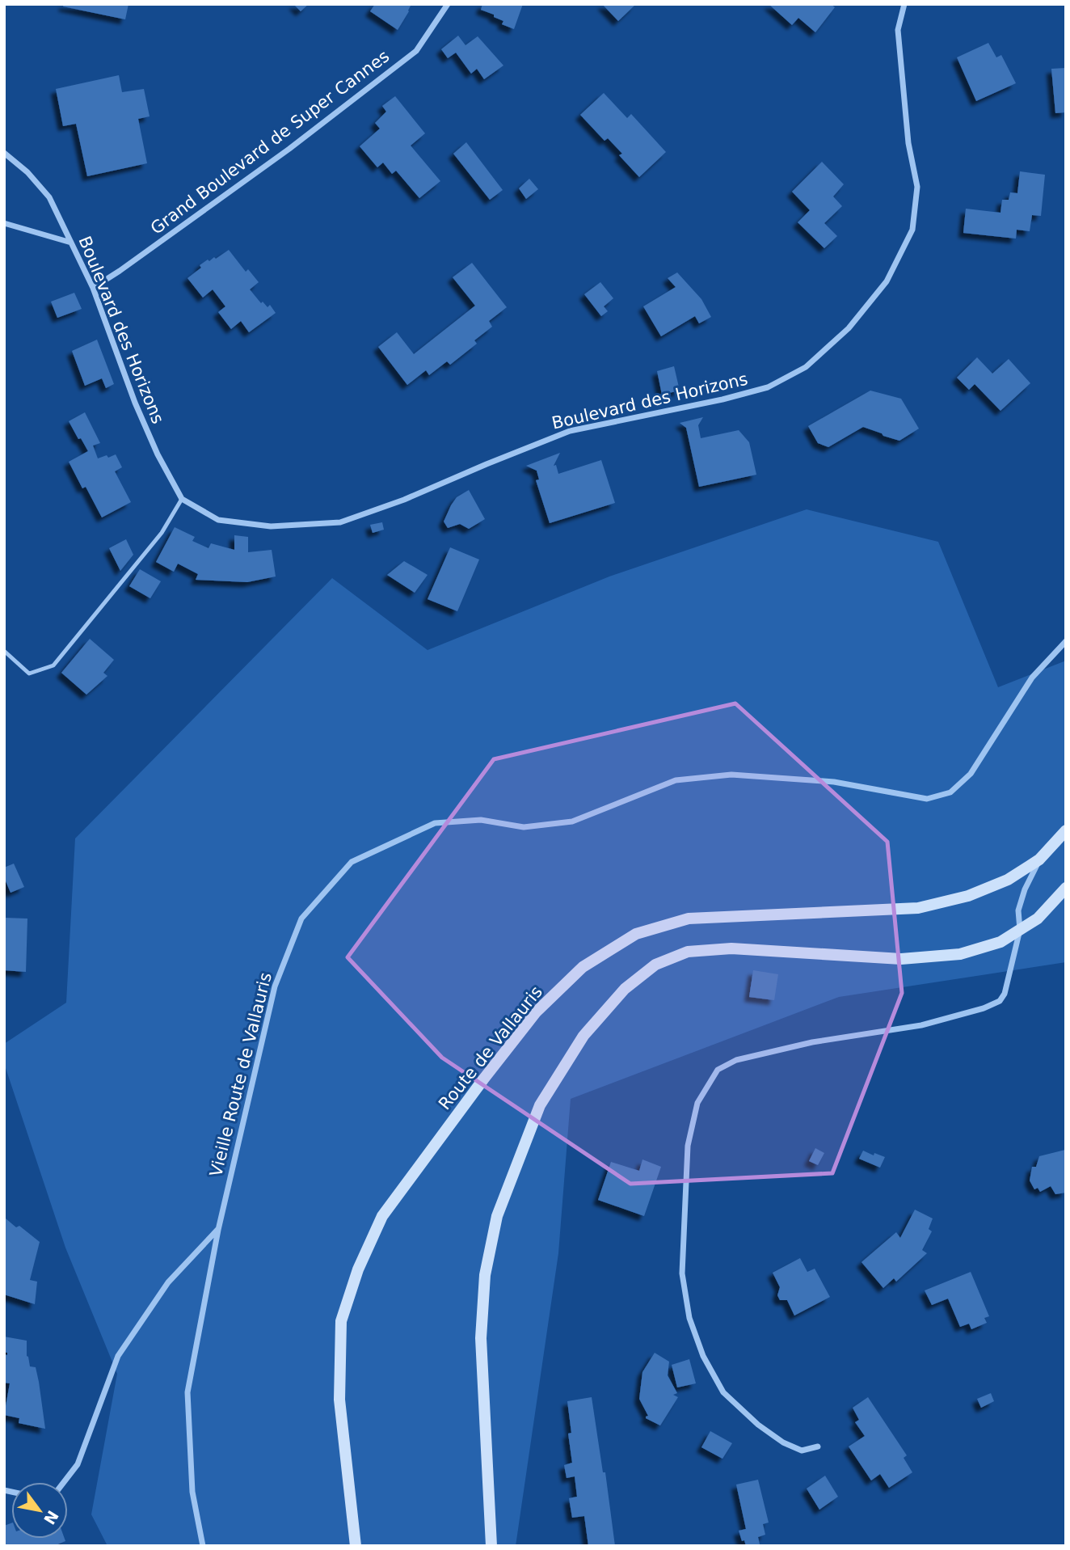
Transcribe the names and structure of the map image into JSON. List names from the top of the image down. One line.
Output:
{"streets":{"main road":["Route de Vallauris"],"street":["Grand Boulevard de Super Cannes","Boulevard des Horizons","Vieille Route de Vallauris"]},"crossings":[["Grand Boulevard de Super Cannes","Boulevard des Horizons"]],"north":"bottom right"}
